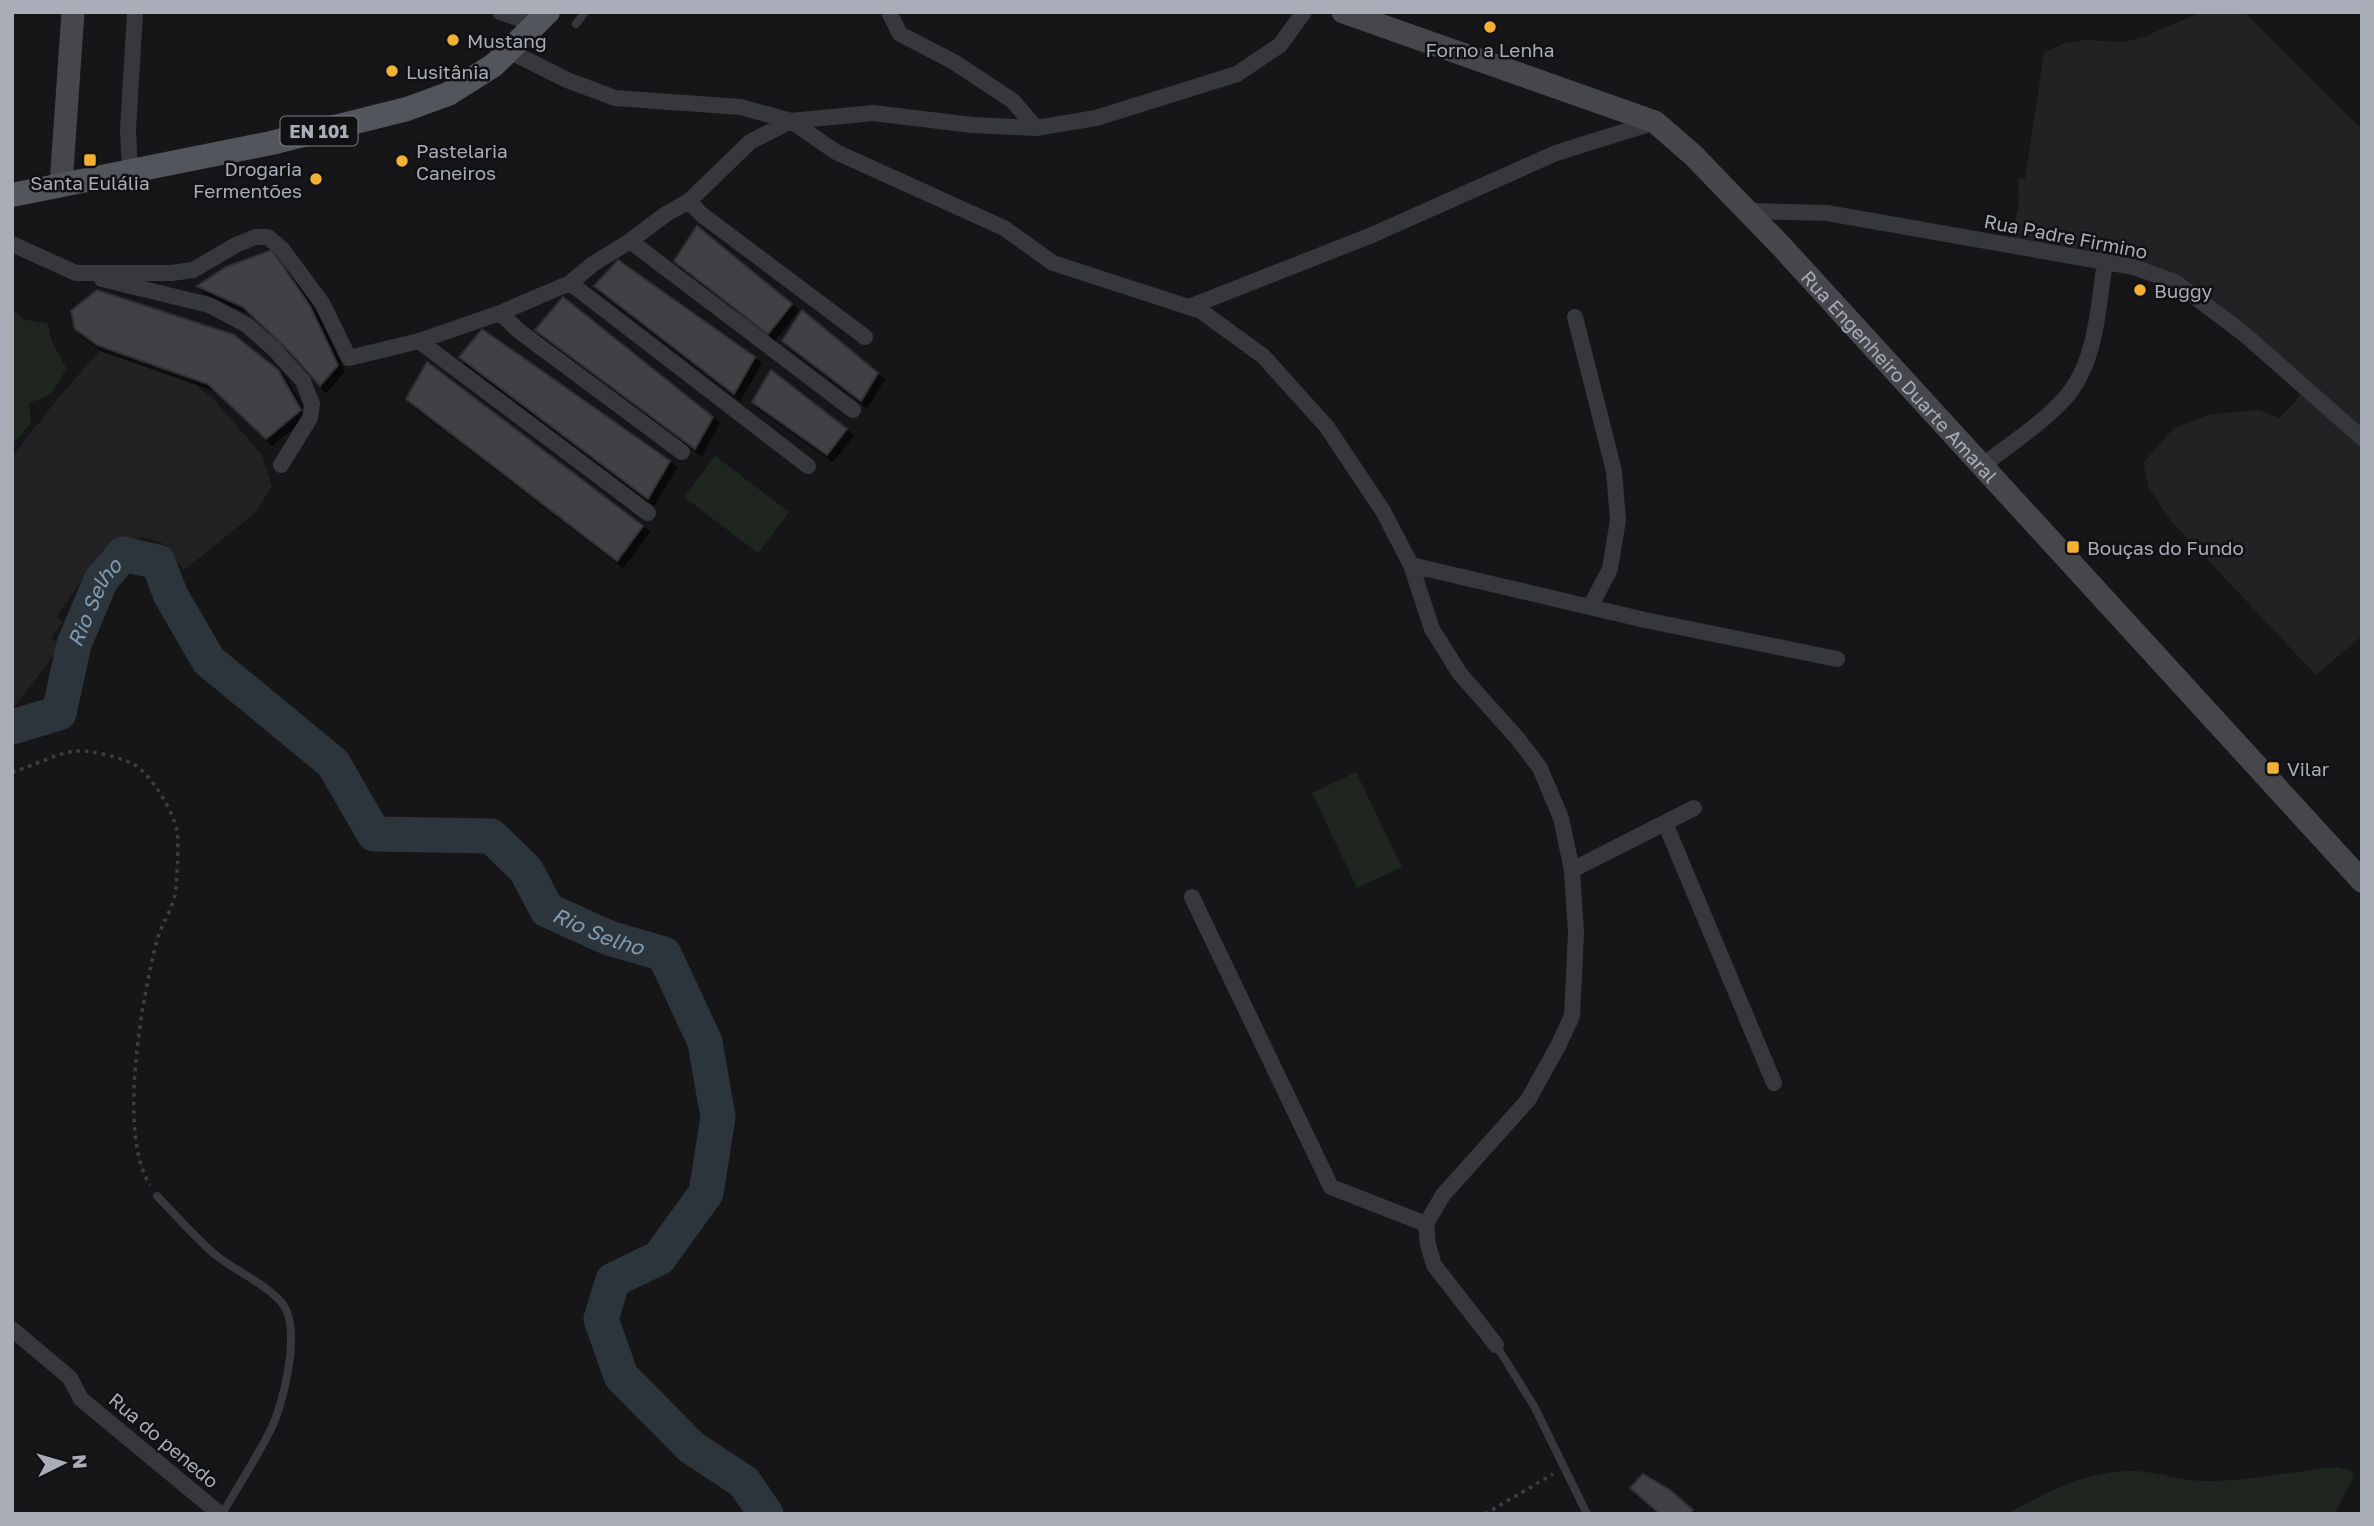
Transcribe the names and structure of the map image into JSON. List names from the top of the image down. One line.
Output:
{"streets":{"main road":["EN 101","Rua Engenheiro Duarte Amaral"],"street":["Rua Padre Firmino","Rua do penedo"]},"crossings":[["Rua Padre Firmino","Rua Engenheiro Duarte Amaral"]],"water":["Rio Selho"],"places":{"other":["Forno a Lenha","Mustang","Lusitânia","Pastelaria Caneiros","Drogaria Fermentões","Buggy"],"transit":["Santa Eulália","Bouças do Fundo","Vilar"]},"north":"right"}
